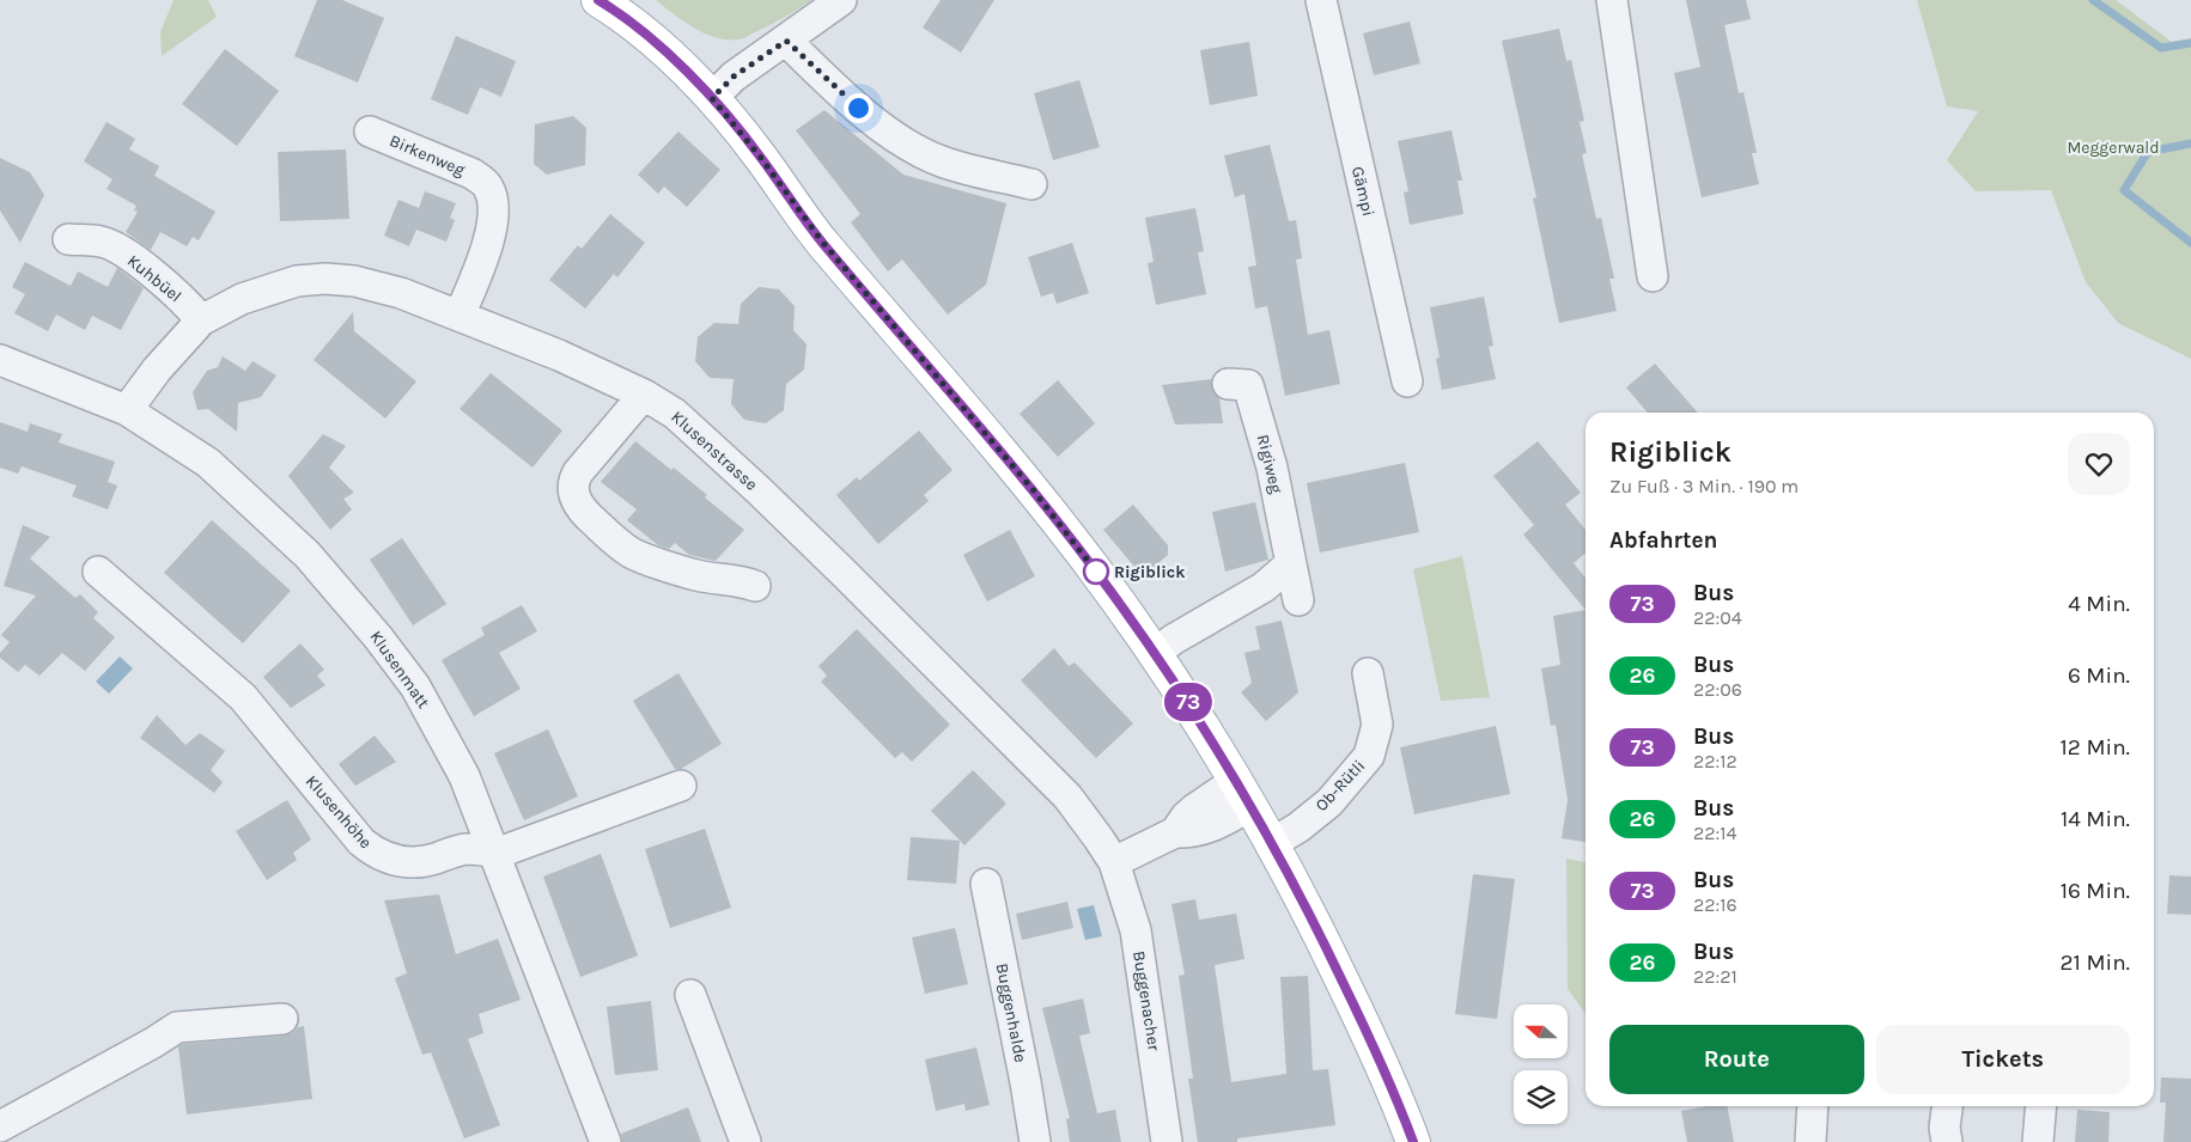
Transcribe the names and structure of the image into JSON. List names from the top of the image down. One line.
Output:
{"streets":{"street":["Birkenweg","Gämpi","Kuhbüel","Klusenstrasse","Rigiweg","Klusenmatt","Ob-Rütli","Klusenhöhe","Buggenacher","Buggenhalde"]},"crossings":[["Birkenweg","Klusenstrasse"],["Kuhbüel","Klusenstrasse"],["Klusenstrasse","Klusenmatt"],["Klusenstrasse","Buggenacher"],["Klusenmatt","Klusenhöhe"]],"parks":["Meggerwald"],"places":["Rigiblick"],"lines":["bus line 73"],"north":"left","page":{"on_map":"73","heading":[["Rigiblick","Zu Fuß · 3 Min. · 190 m"],"Abfahrten"],"list":[{"mark":"73","name":"Bus","note":"22:04","value":"4 Min."},{"mark":"26","name":"Bus","note":"22:06","value":"6 Min."},{"mark":"73","name":"Bus","note":"22:12","value":"12 Min."},{"mark":"26","name":"Bus","note":"22:14","value":"14 Min."},{"mark":"73","name":"Bus","note":"22:16","value":"16 Min."},{"mark":"26","name":"Bus","note":"22:21","value":"21 Min."}],"buttons":["Route","Tickets"]}}
